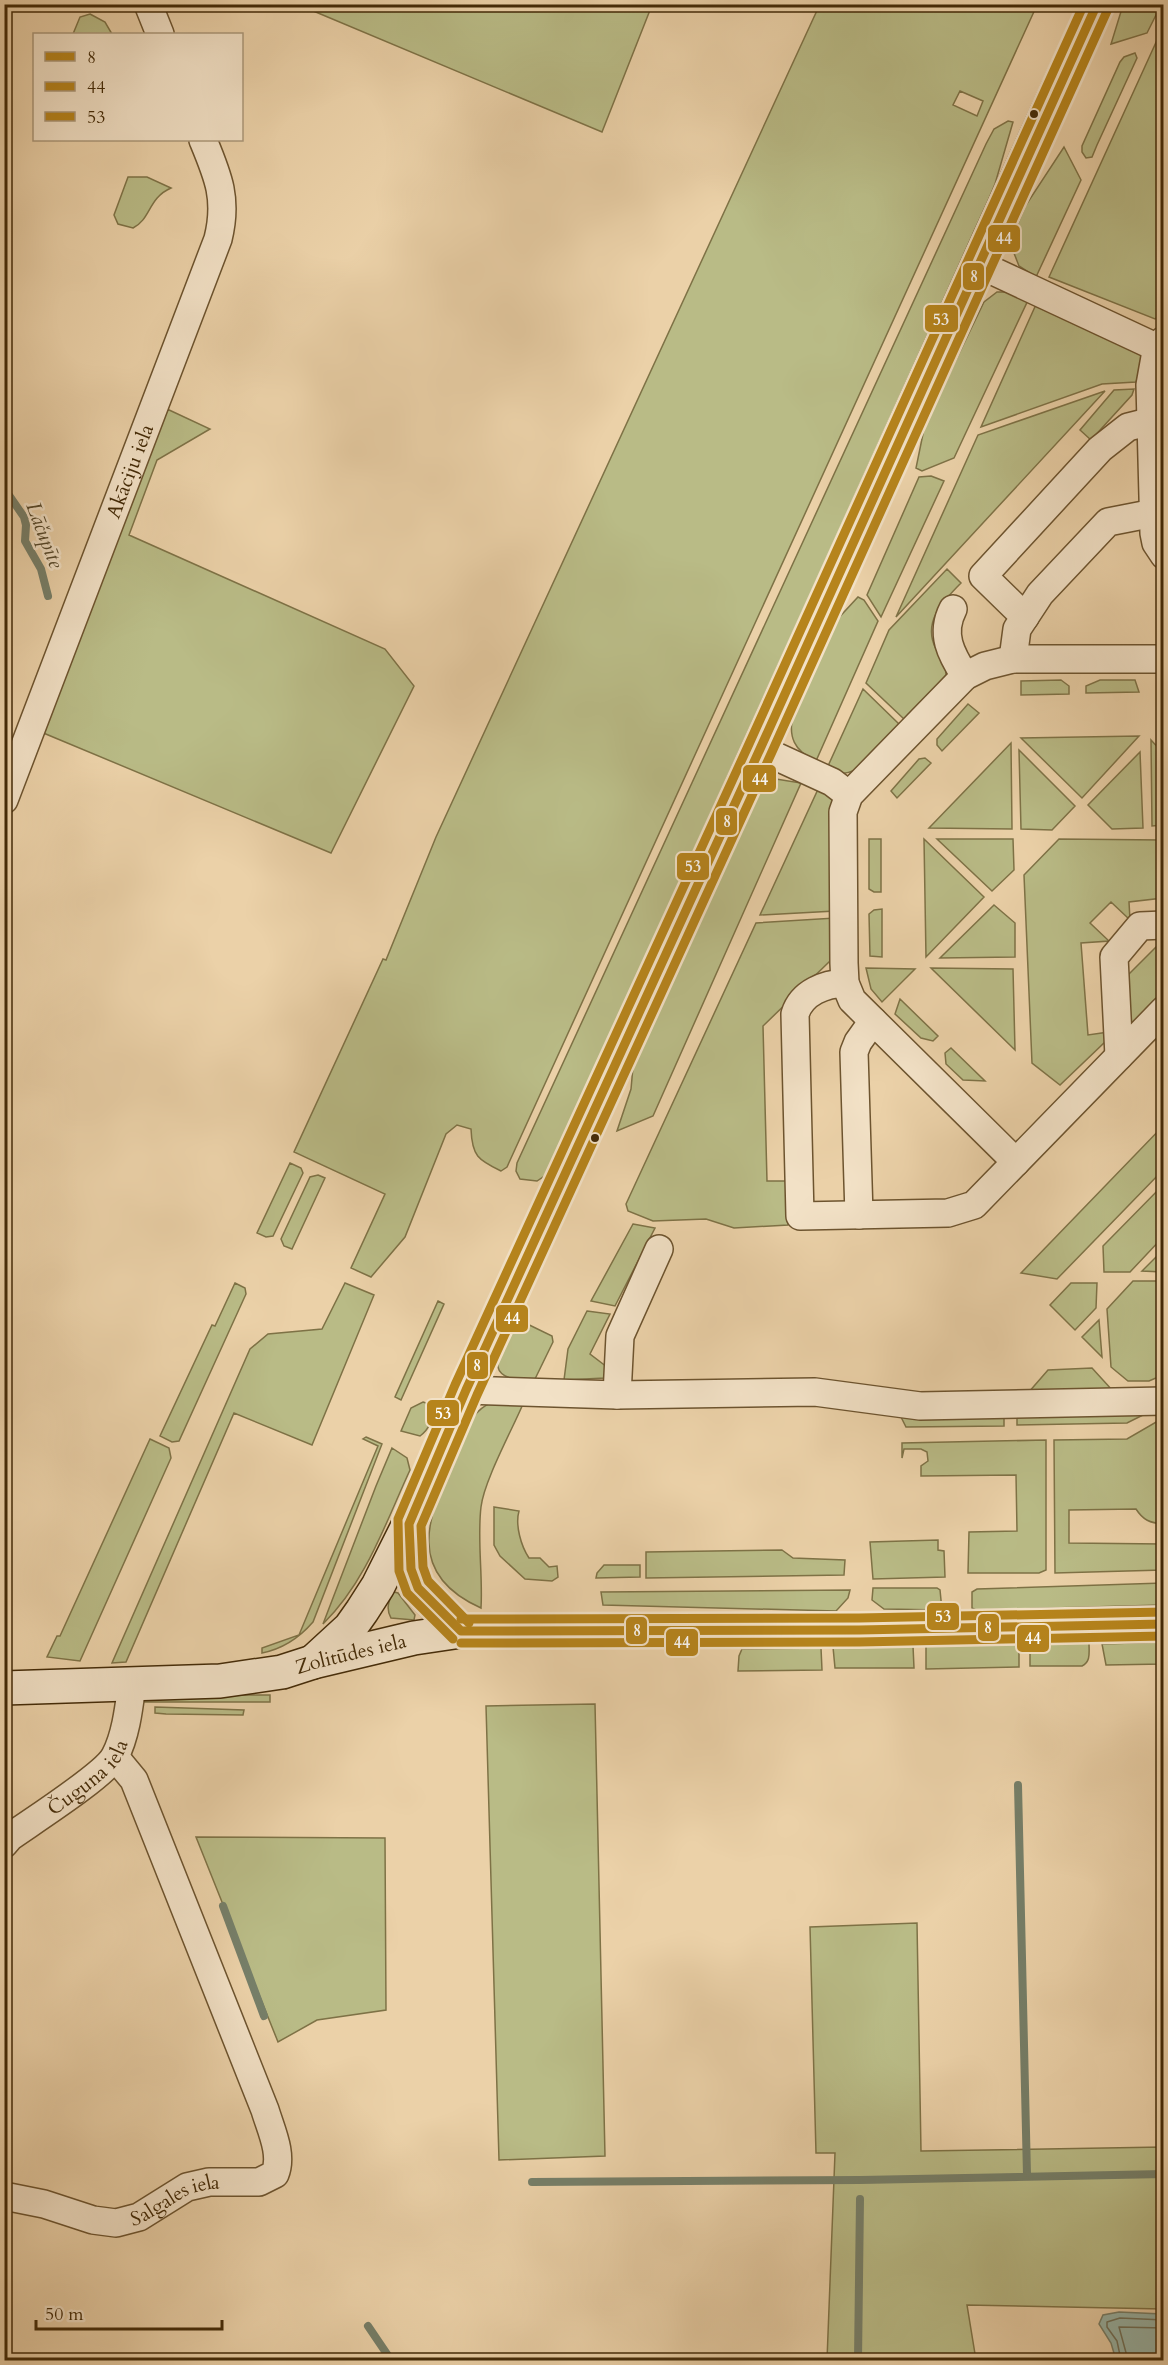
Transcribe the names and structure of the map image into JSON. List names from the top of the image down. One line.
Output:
{"streets":{"street":["Akāciju iela","Zolitūdes iela","Čuguna iela","Salgales iela"]},"crossings":[["Zolitūdes iela","Čuguna iela"],["Čuguna iela","Salgales iela"]],"water":["Lāčupīte"],"lines":["transit line 8","transit line 53","transit line 44"],"legend":["8","44","53"],"scale_bar":"50 m"}
